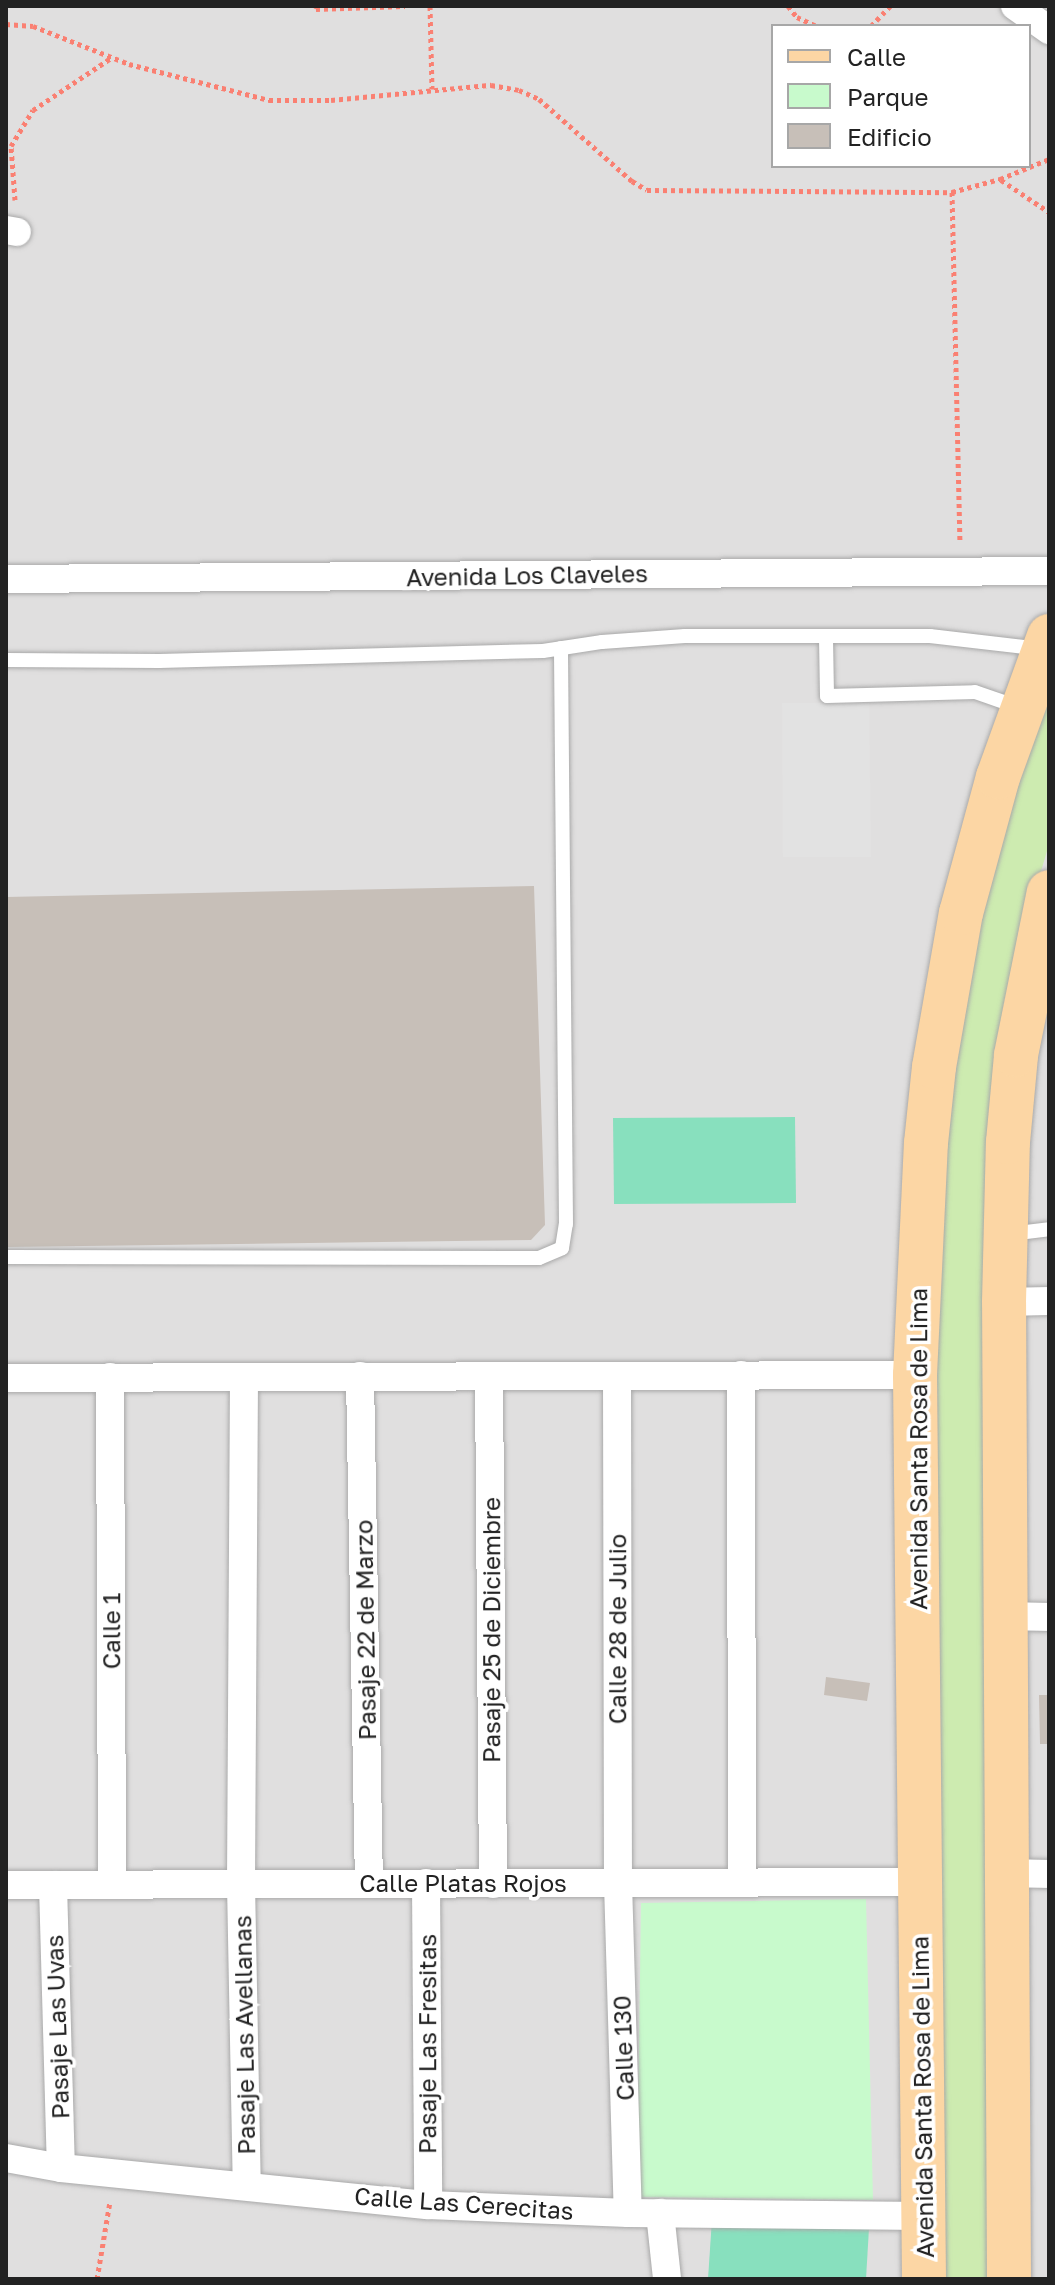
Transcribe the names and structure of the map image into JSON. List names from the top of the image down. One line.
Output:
{"streets":{"main road":["Avenida Santa Rosa de Lima"],"street":["Avenida Los Claveles","Calle 28 de Julio","Pasaje 22 de Marzo","Pasaje 25 de Diciembre","Calle 1","Calle Platas Rojos","Pasaje Las Uvas","Pasaje Las Avellanas","Pasaje Las Fresitas","Calle 130","Calle Las Cerecitas"]},"crossings":[["Avenida Santa Rosa de Lima","Calle Platas Rojos"],["Avenida Santa Rosa de Lima","Calle Las Cerecitas"],["Calle 28 de Julio","Calle Platas Rojos"],["Calle 28 de Julio","Calle 130"],["Pasaje 22 de Marzo","Calle Platas Rojos"],["Pasaje 25 de Diciembre","Calle Platas Rojos"],["Calle 1","Calle Platas Rojos"],["Calle Platas Rojos","Pasaje Las Uvas"],["Calle Platas Rojos","Pasaje Las Avellanas"],["Calle Platas Rojos","Pasaje Las Fresitas"],["Calle Platas Rojos","Calle 130"],["Pasaje Las Uvas","Calle Las Cerecitas"],["Pasaje Las Avellanas","Calle Las Cerecitas"],["Pasaje Las Fresitas","Calle Las Cerecitas"],["Calle 130","Calle Las Cerecitas"]],"legend":["Calle","Parque","Edificio"]}
